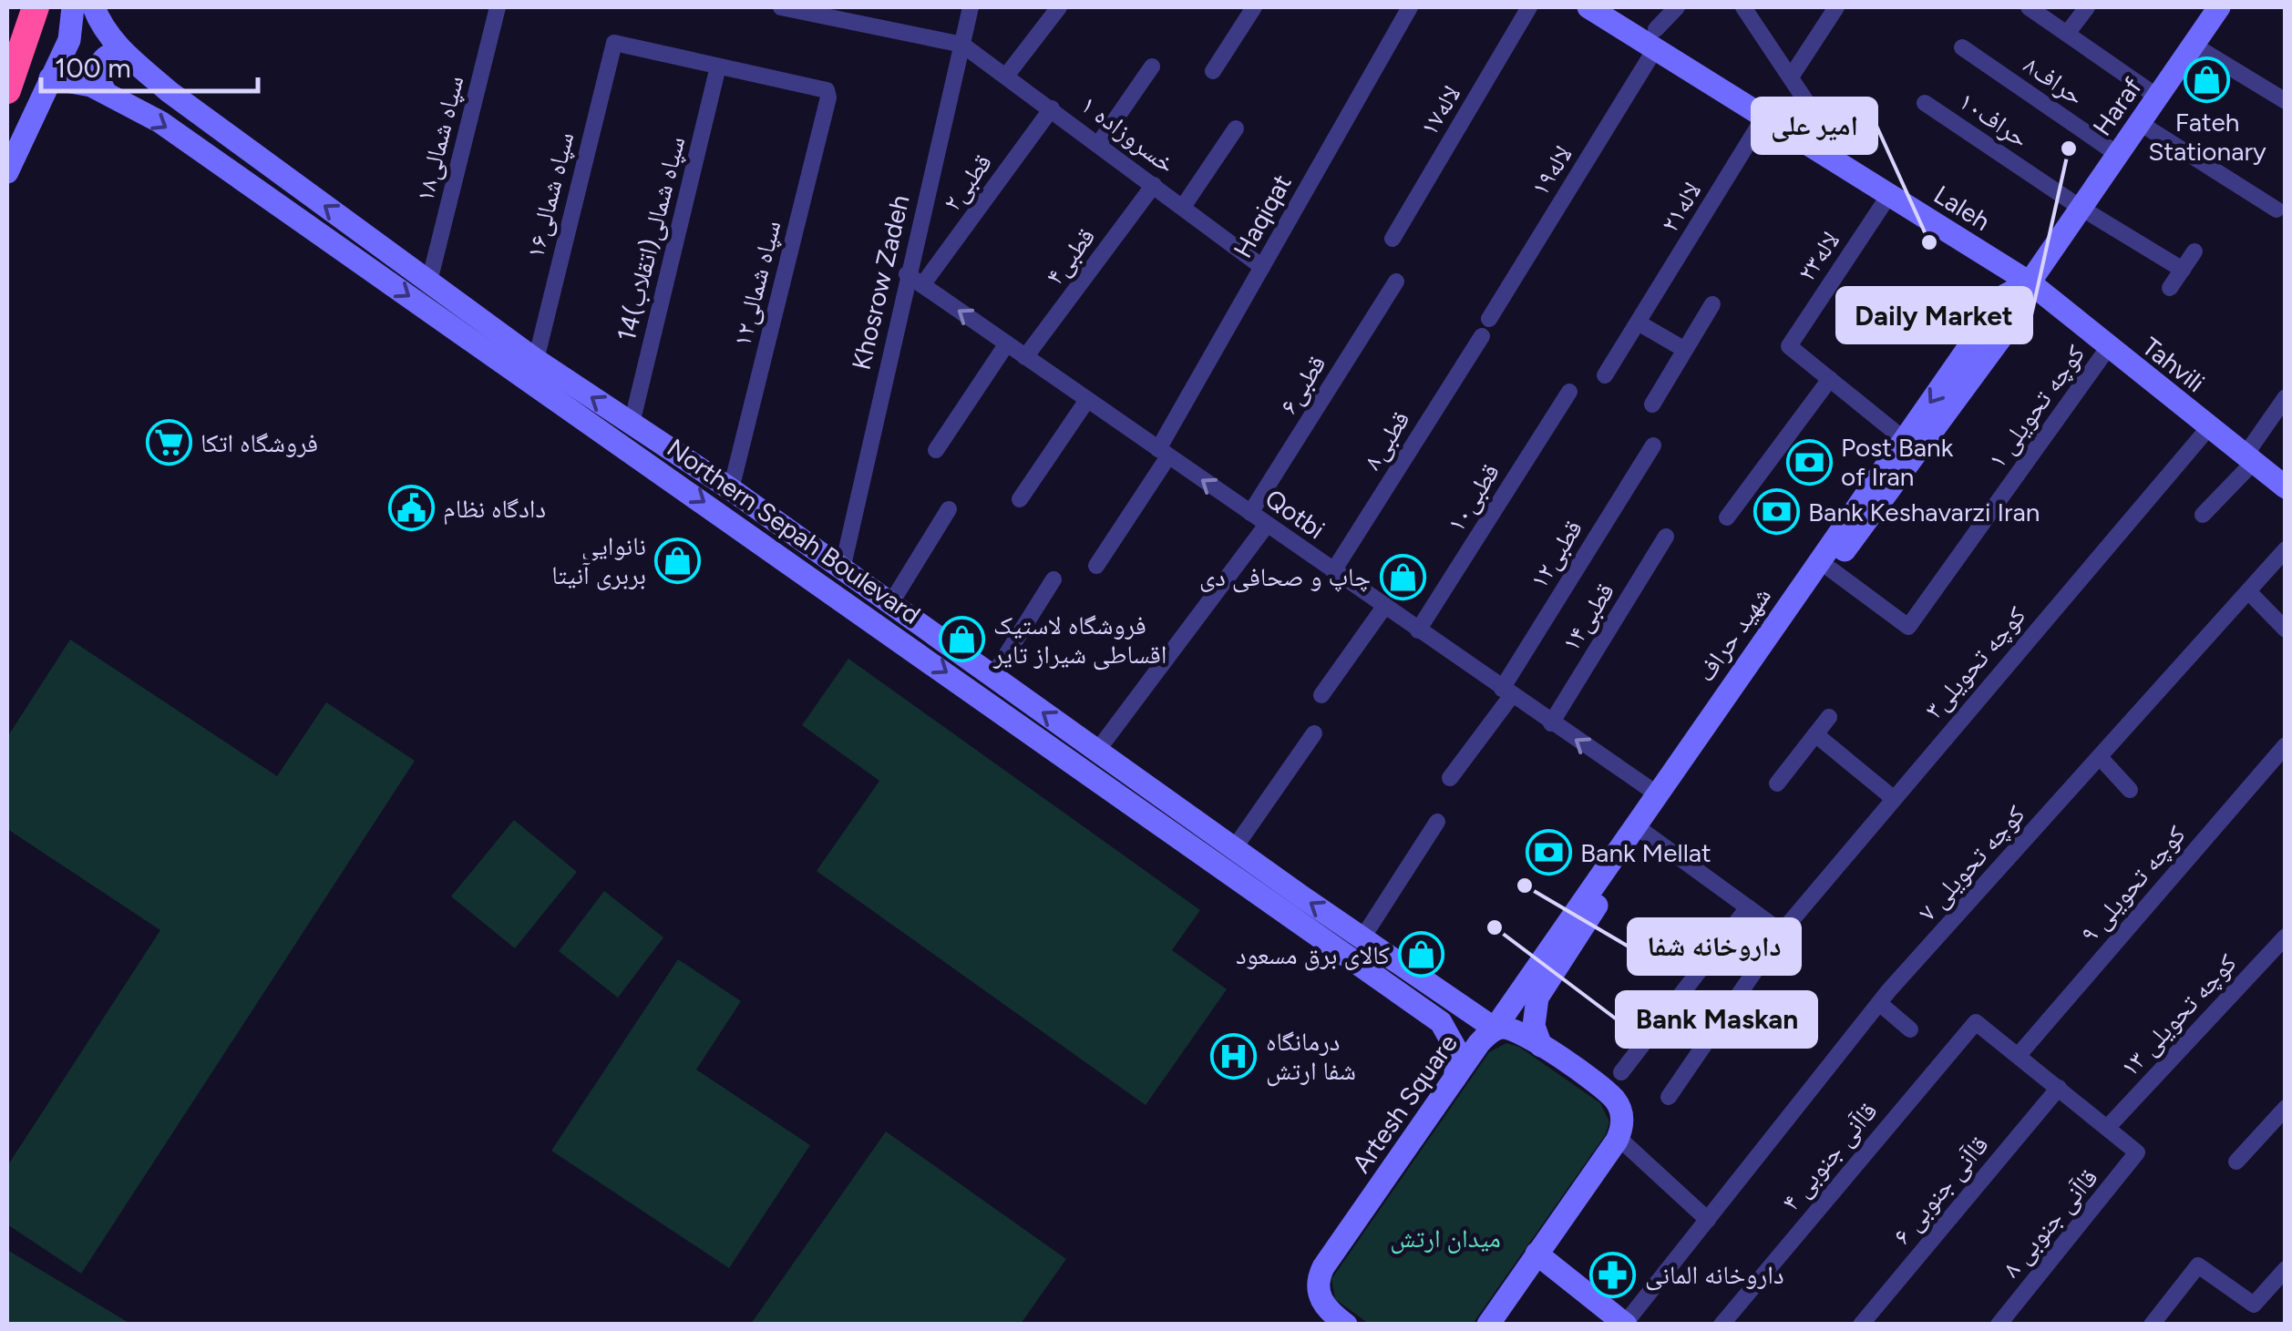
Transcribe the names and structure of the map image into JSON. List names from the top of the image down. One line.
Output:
{"streets":{"main road":["Haraf","Laleh","Tahvili","Northern Sepah Boulevard","شهید حراف","Artesh Square"],"street":["حراف۸","لاله۱۷","حراف۱۰","خسروزاده ۱","سپاه شمالی۱۸","لاله۱۹","قطبی۲","سپاه شمالی۱۶","لاله۲۱","Haqiqat","14سپاه شمالی(اتقلاب)","قطبی۴","لاله۲۳","Khosrow Zadeh","سپاه شمالی۱۲","قطبی۶","کوچه تحویلی ۱","قطبی۸","قطبی۱۰","Qotbi","قطبی۱۲","قطبی۱۴","کوچه تحویلی۳","کوچه تحویلی ۷","کوچه تحویلی ۹","کوچه تحویلی ۱۳","قاآنی جنوبی ۴","قاآنی جنوبی ۶","قاآنی جنوبی ۸"]},"crossings":[["حراف۸","Haraf"],["Haraf","حراف۱۰"],["Haraf","Laleh"],["Haraf","Tahvili"],["Haraf","شهید حراف"],["خسروزاده ۱","قطبی۲"],["خسروزاده ۱","Haqiqat"],["خسروزاده ۱","قطبی۴"],["خسروزاده ۱","Khosrow Zadeh"],["سپاه شمالی۱۸","Northern Sepah Boulevard"],["لاله۱۹","Laleh"],["قطبی۲","Qotbi"],["سپاه شمالی۱۶","14سپاه شمالی(اتقلاب)"],["سپاه شمالی۱۶","سپاه شمالی۱۲"],["سپاه شمالی۱۶","Northern Sepah Boulevard"],["لاله۲۱","Laleh"],["Laleh","لاله۲۳"],["Laleh","Tahvili"],["Haqiqat","Qotbi"],["14سپاه شمالی(اتقلاب)","سپاه شمالی۱۲"],["14سپاه شمالی(اتقلاب)","Northern Sepah Boulevard"],["قطبی۴","Qotbi"],["Khosrow Zadeh","Qotbi"],["Khosrow Zadeh","Northern Sepah Boulevard"],["سپاه شمالی۱۲","Northern Sepah Boulevard"],["Tahvili","کوچه تحویلی ۱"],["Tahvili","کوچه تحویلی۳"],["قطبی۶","Qotbi"],["قطبی۸","Qotbi"],["قطبی۱۰","Qotbi"],["Qotbi","قطبی۱۲"],["Qotbi","قطبی۱۴"],["Qotbi","شهید حراف"],["Northern Sepah Boulevard","شهید حراف"],["Northern Sepah Boulevard","Artesh Square"],["شهید حراف","Artesh Square"],["کوچه تحویلی ۹","قاآنی جنوبی ۴"],["کوچه تحویلی ۱۳","قاآنی جنوبی ۸"]],"one_way":["Qotbi"],"parks":["میدان ارتش"],"places":{"shop":["Fateh Stationary","نانوایی بربری آنیتا","چاپ و صحافی دی","فروشگاه لاستیک اقساطی شیراز تایر","کالای برق مسعود"],"other":["Daily Market","امیر علی","داروخانه شفا","Bank Maskan"],"supermarket":["فروشگاه اتکا"],"bank":["Post Bank of Iran","Bank Keshavarzi Iran","Bank Mellat"],"public building":["دادگاه نظام"],"hospital":["درمانگاه شفا ارتش"],"pharmacy":["داروخانه المانی"]},"scale_bar":"100 m"}
